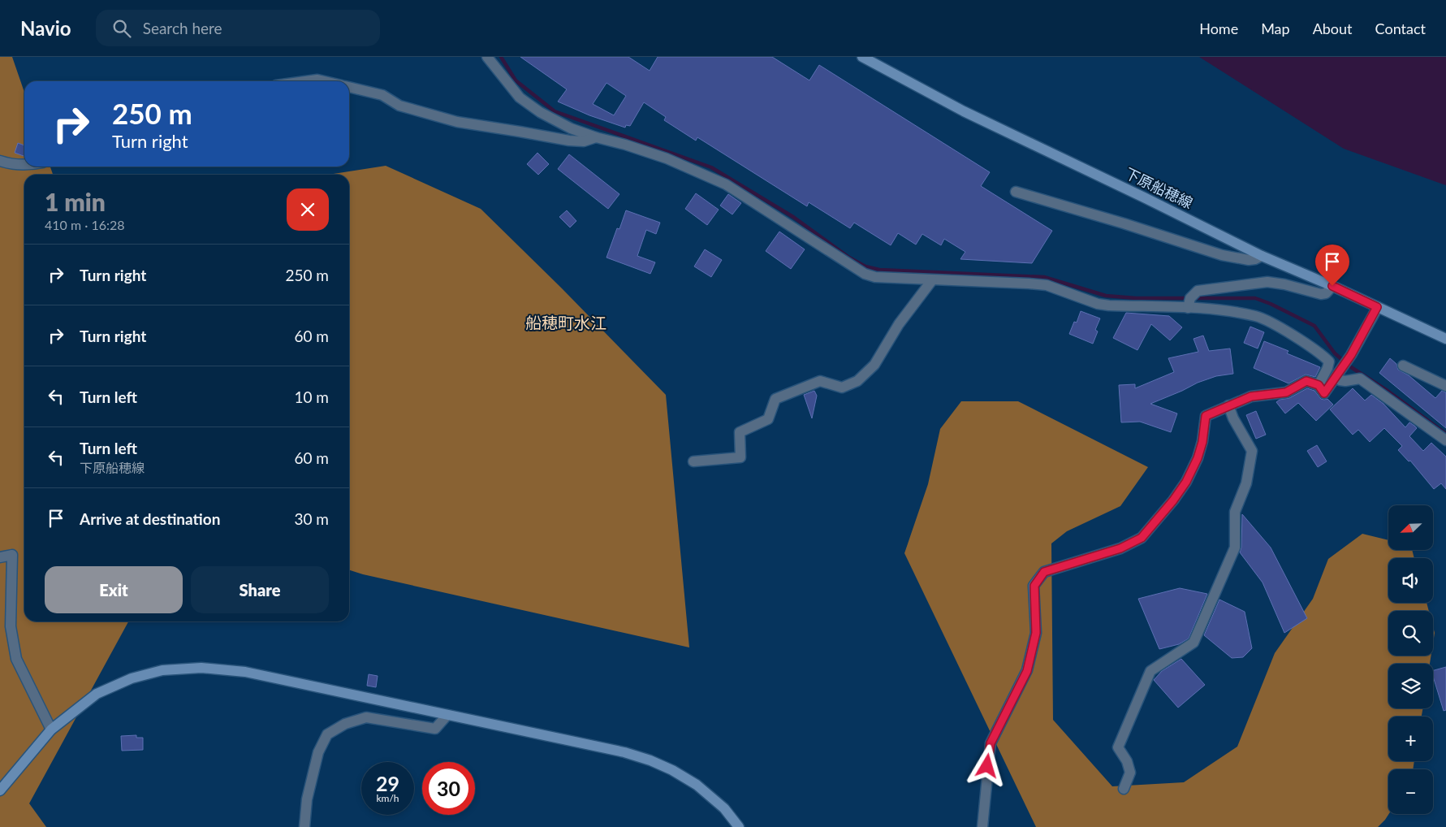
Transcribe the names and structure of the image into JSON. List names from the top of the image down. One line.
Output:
{"streets":{"street":["下原船穂線"]},"districts":["船穂町水江"],"north":"bottom left","page":{"header":"Navio","search":"Search here","nav":["Home","Map","About","Contact"],"turn":["250 m","Turn right"],"heading":["1 min","410 m · 16:28"],"list":[{"name":"Turn right","value":"250 m"},{"name":"Turn right","value":"60 m"},{"name":"Turn left","value":"10 m"},{"name":"Turn left","note":"下原船穂線","value":"60 m"},{"name":"Arrive at destination","value":"30 m"}],"map_buttons":["+","−"],"buttons":["Exit","Share"],"speed":"29 km/h","limit":"30"}}
